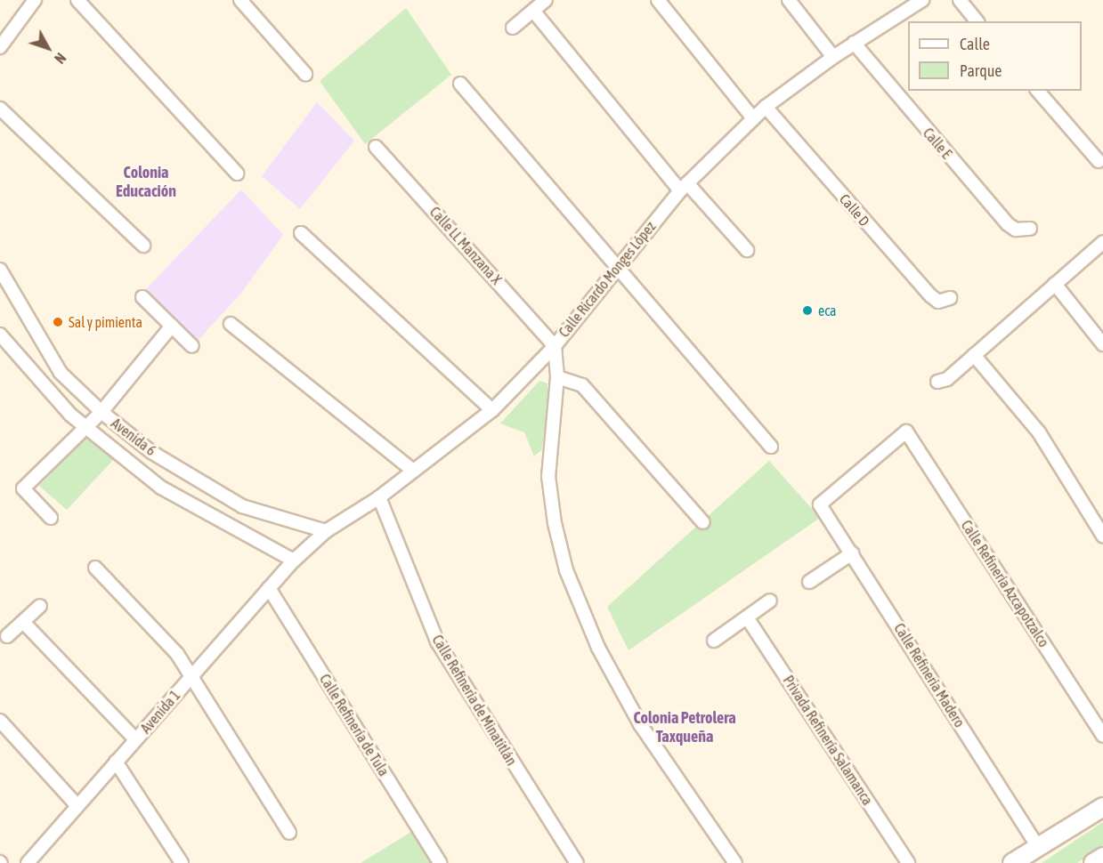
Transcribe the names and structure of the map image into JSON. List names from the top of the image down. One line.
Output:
{"streets":{"street":["Calle E","Calle D","Calle LL Manzana X","Calle Ricardo Monges López","Avenida 6","Calle Refinería Azcapotzalco","Calle Refinería Madero","Calle Refinería de Minatitlán","Avenida 1","Calle Refinería de Tula","Privada Refinería Salamanca"]},"crossings":[["Calle E","Calle Ricardo Monges López"],["Calle D","Calle Ricardo Monges López"],["Calle LL Manzana X","Calle Ricardo Monges López"],["Calle Ricardo Monges López","Avenida 6"],["Calle Ricardo Monges López","Calle Refinería de Minatitlán"],["Calle Ricardo Monges López","Avenida 1"],["Avenida 6","Avenida 1"],["Calle Refinería Azcapotzalco","Calle Refinería Madero"],["Avenida 1","Calle Refinería de Tula"]],"districts":["Colonia Educación","Colonia Petrolera Taxqueña"],"places":["eca","Sal y pimienta"],"legend":["Calle","Parque"],"north":"bottom right"}
